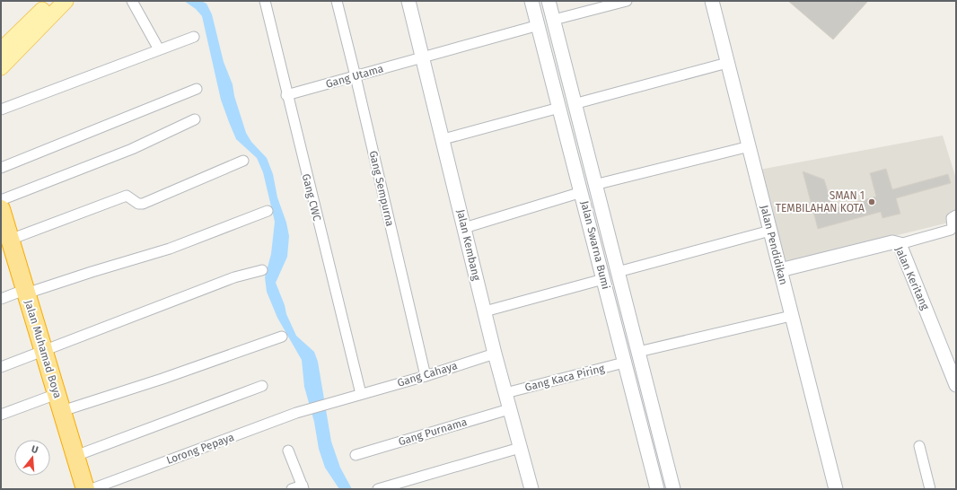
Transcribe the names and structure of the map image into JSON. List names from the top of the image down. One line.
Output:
{"streets":{"highway":["Jalan Muhamad Boya"],"street":["Gang Utama","Gang Sempurna","Gang CWC","Jalan Kembang","Jalan Swarna Bumi","Jalan Pendidikan","Jalan Keritang","Gang Cahaya","Gang Kaca Piring","Gang Purnama","Lorong Pepaya"]},"crossings":[["Gang Utama","Gang Sempurna"],["Gang Utama","Gang CWC"],["Gang Utama","Jalan Kembang"],["Gang Utama","Jalan Swarna Bumi"],["Gang Sempurna","Gang Cahaya"],["Gang CWC","Gang Cahaya"],["Jalan Kembang","Gang Cahaya"],["Jalan Kembang","Gang Kaca Piring"],["Jalan Kembang","Gang Purnama"],["Jalan Swarna Bumi","Gang Kaca Piring"],["Jalan Pendidikan","Jalan Keritang"],["Gang Cahaya","Lorong Pepaya"]],"places":["SMAN 1 TEMBILAHAN KOTA"],"north":"top"}
